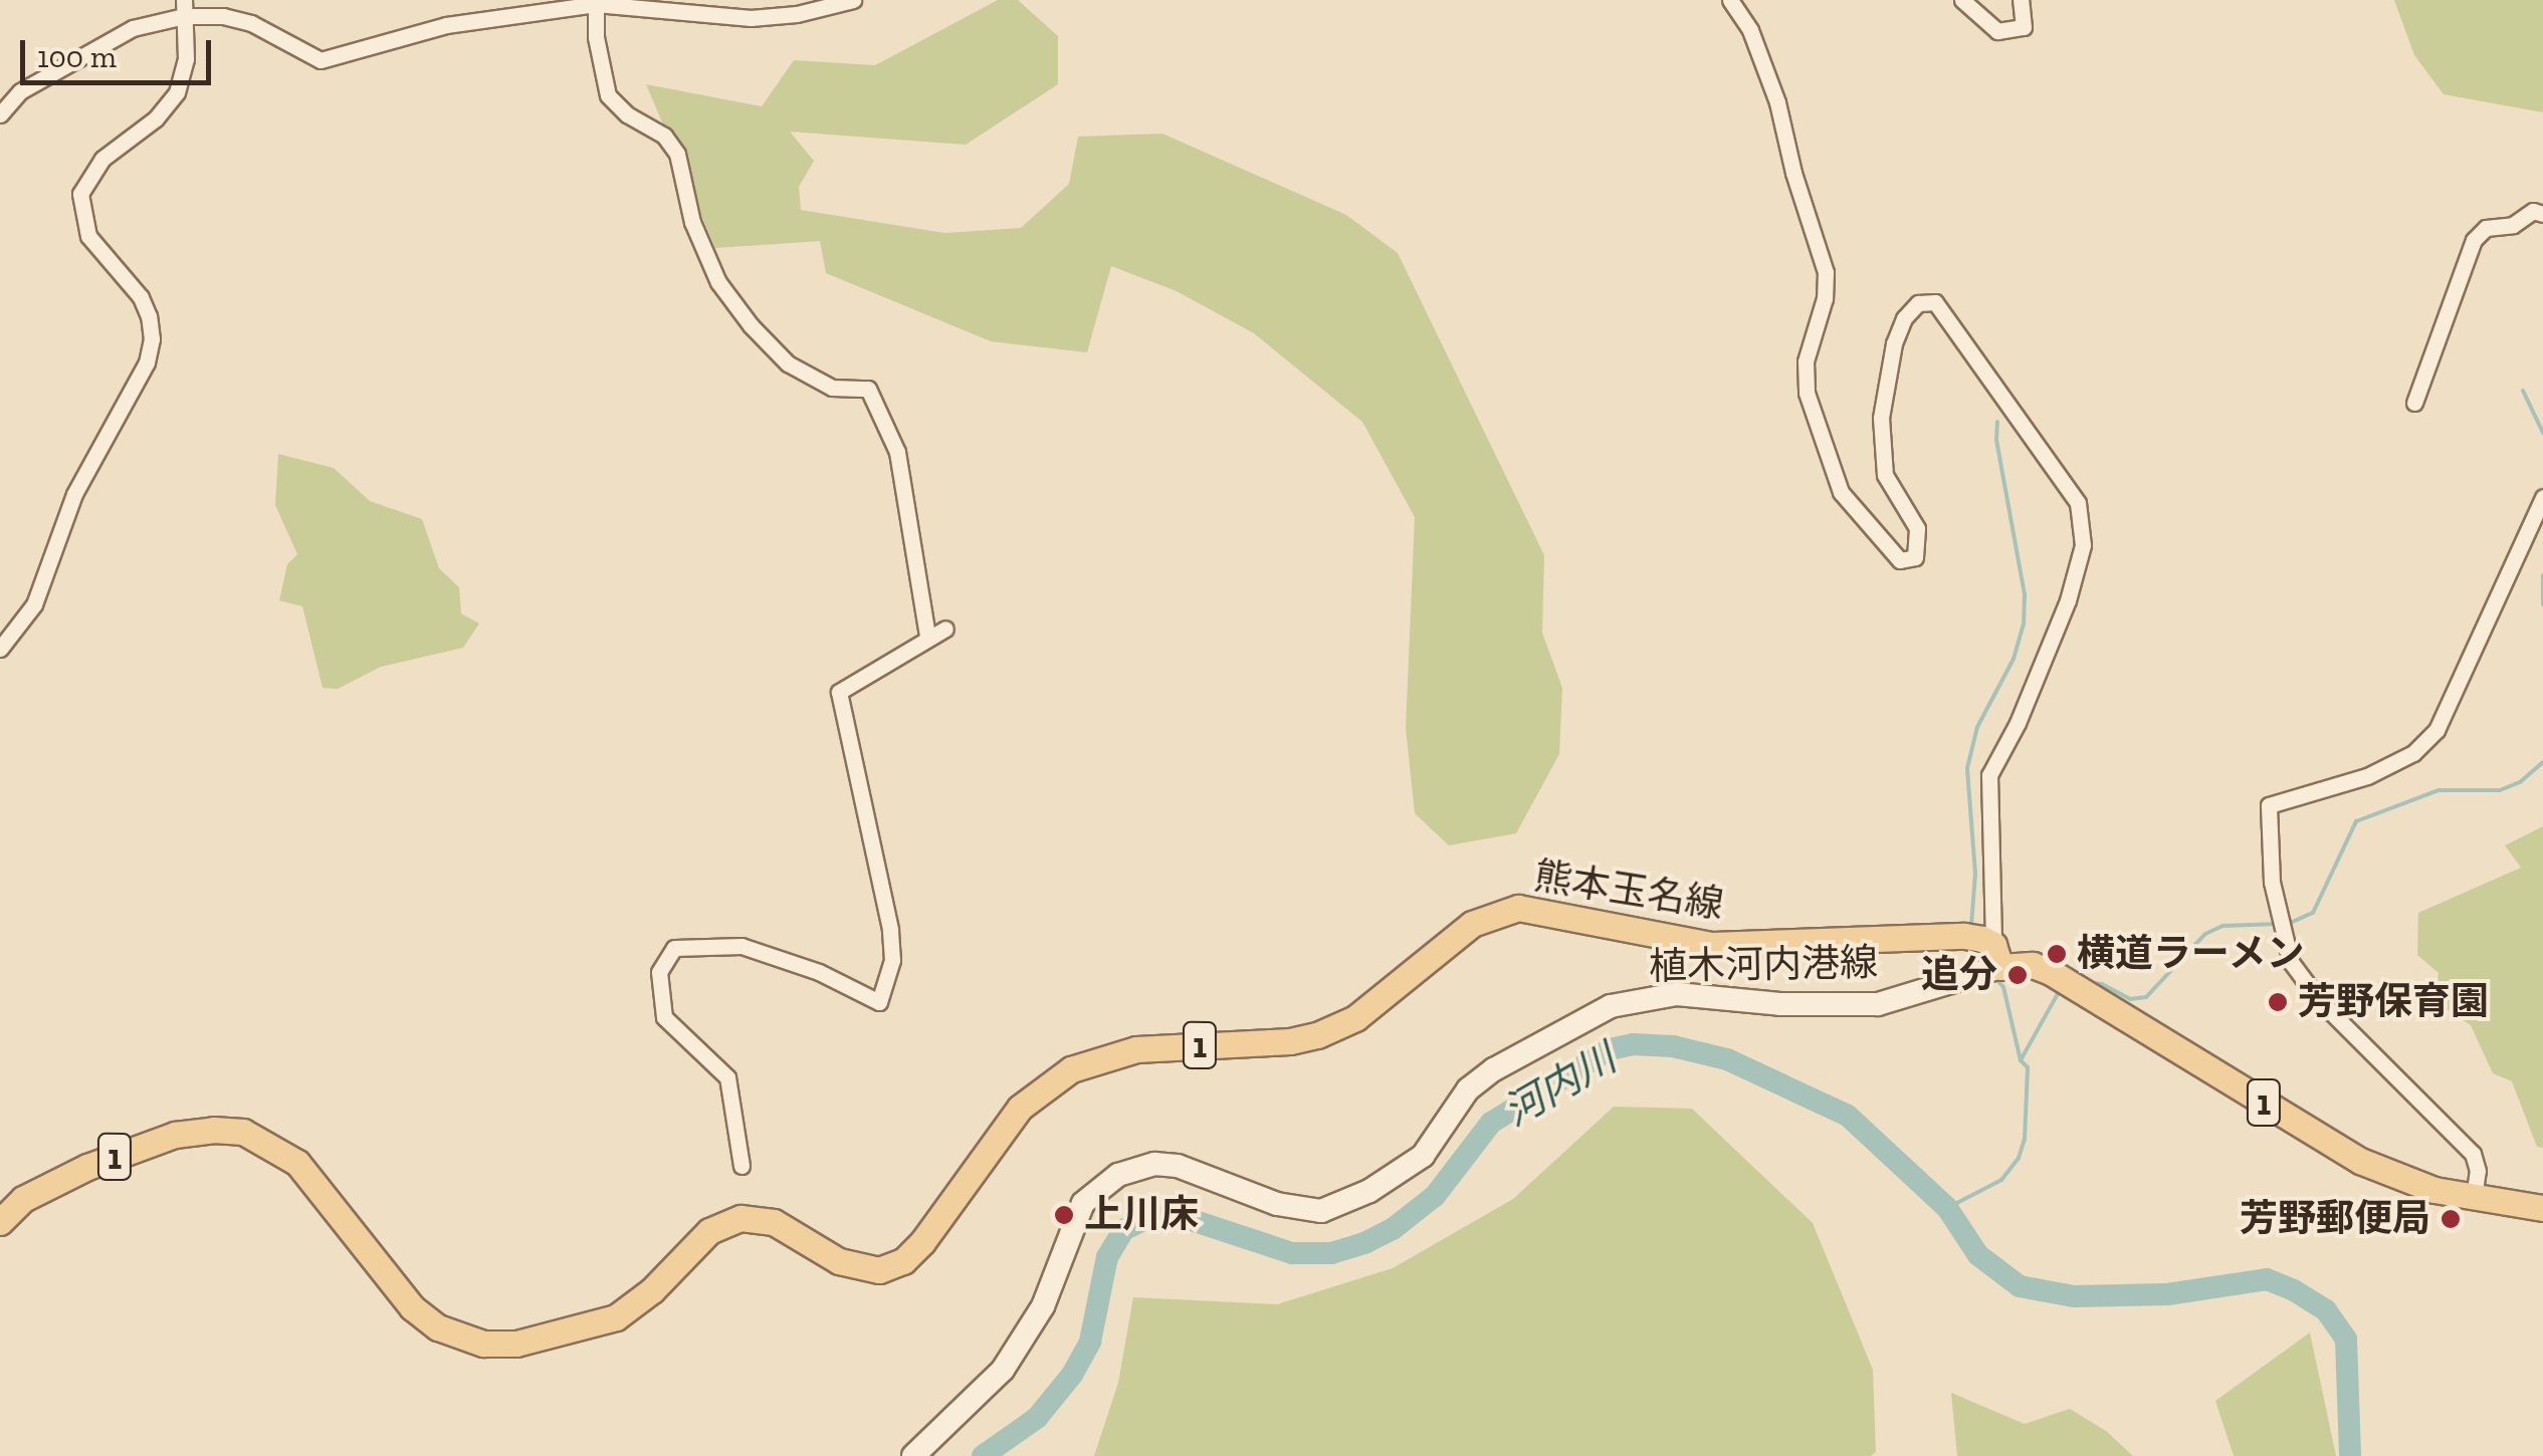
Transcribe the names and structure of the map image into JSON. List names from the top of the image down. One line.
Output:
{"streets":{"main road":["熊本玉名線","植木河内港線","1"]},"crossings":[["熊本玉名線","植木河内港線"]],"water":["河内川"],"places":["横道ラーメン","追分","芳野保育園","上川床","芳野郵便局"],"scale_bar":"100 m"}
